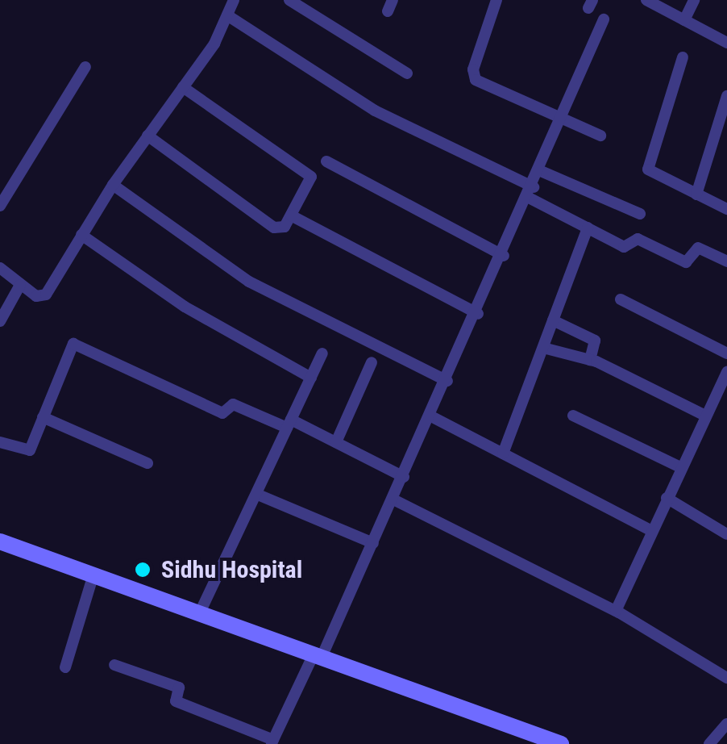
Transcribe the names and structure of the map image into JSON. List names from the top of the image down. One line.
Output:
{"places":["Sidhu Hospital"]}
